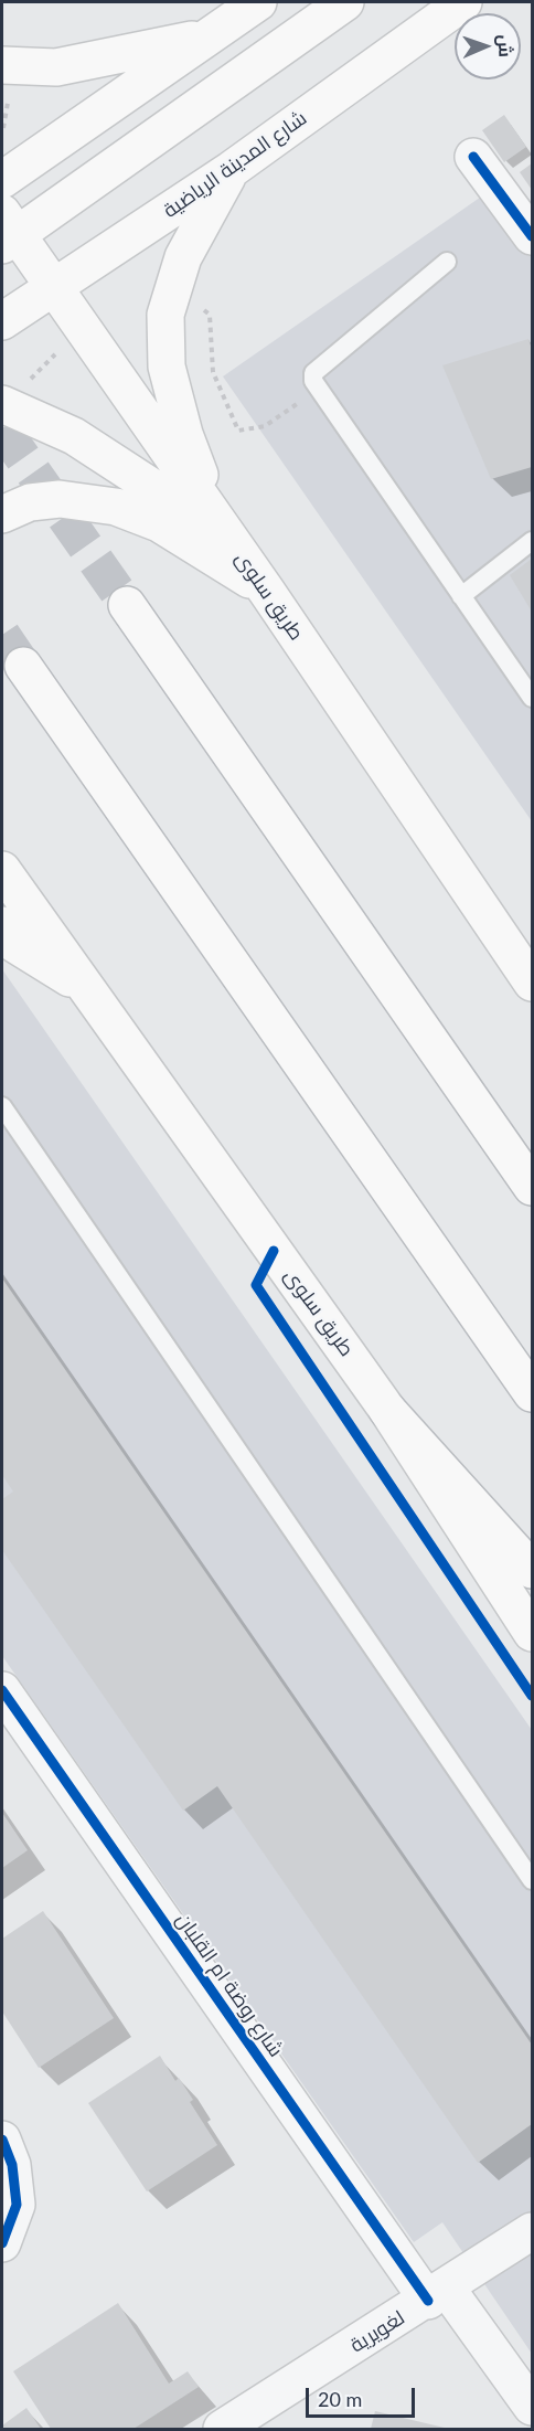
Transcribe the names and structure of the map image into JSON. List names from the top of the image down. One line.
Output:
{"streets":{"main road":["شارع المدينة الرياضية","طريق سلوى"],"street":["شارع روضة ام القلبان","لغويرية"]},"crossings":[["شارع المدينة الرياضية","طريق سلوى"],["شارع روضة ام القلبان","لغويرية"]],"scale_bar":"20 m","north":"right"}
